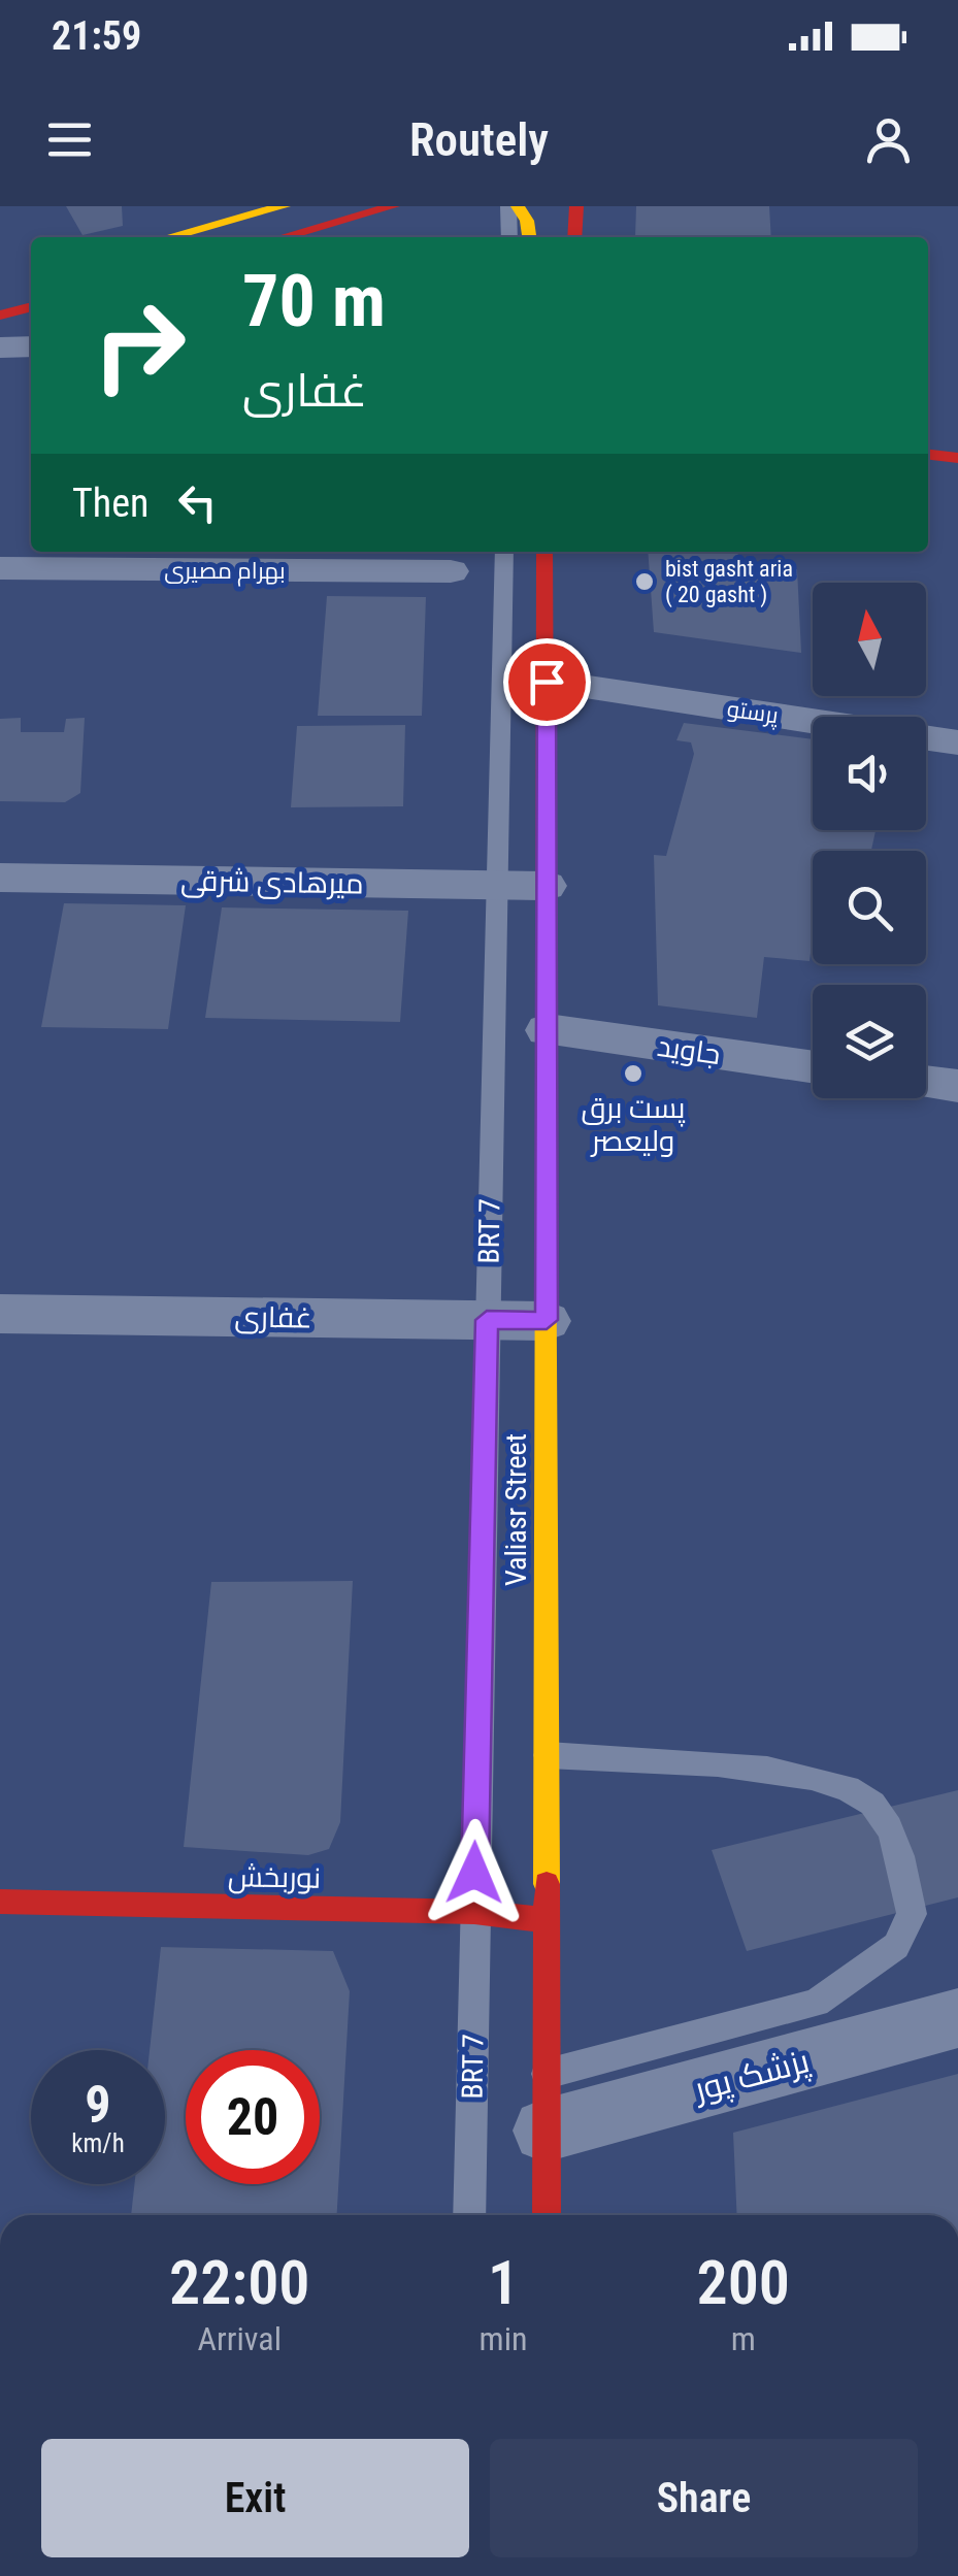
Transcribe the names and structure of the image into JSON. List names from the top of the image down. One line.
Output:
{"streets":{"main road":["Valiasr Street","نوربخش"],"street":["بهرام مصیری","پرستو","میرهادی شرقی","جاوید","غفاری","پزشک پور"],"lane":["BRT 7"]},"crossings":[["پرستو","Valiasr Street"],["میرهادی شرقی","BRT 7"],["میرهادی شرقی","Valiasr Street"],["جاوید","Valiasr Street"],["BRT 7","غفاری"],["BRT 7","نوربخش"],["غفاری","Valiasr Street"],["Valiasr Street","نوربخش"],["Valiasr Street","پزشک پور"]],"places":["bist gasht aria ( 20 gasht )","پست برق ولیعصر"],"north":"top","page":{"status":"21:59","header":"Routely","turn":["70 m","غفاری"],"then":"Then","speed":"9 km/h","limit":"20","eta":["22:00","Arrival","1","min","200","m"],"buttons":["Exit","Share"]}}
